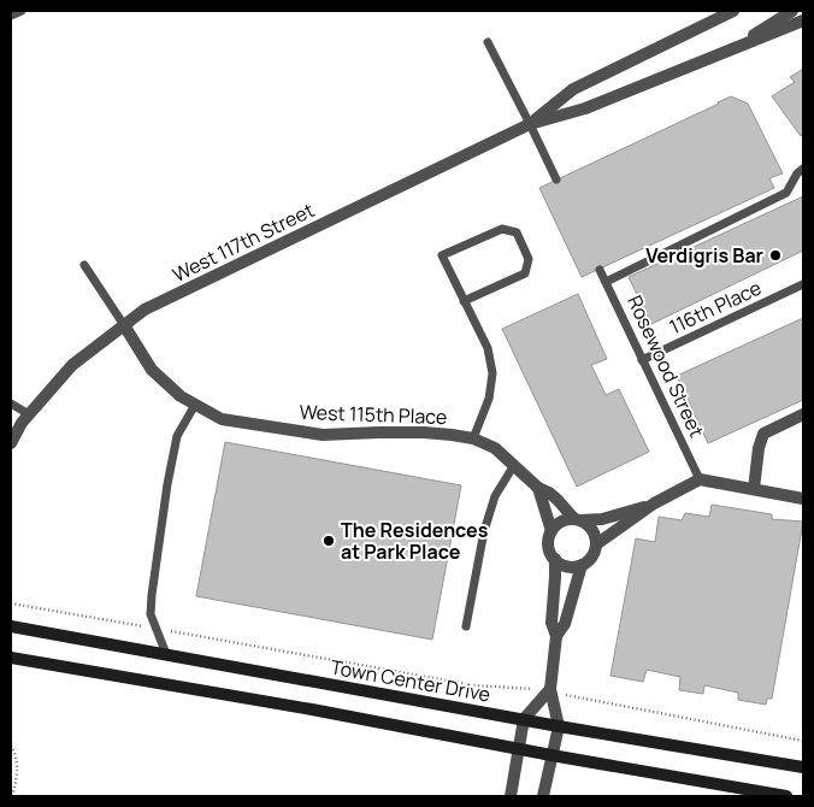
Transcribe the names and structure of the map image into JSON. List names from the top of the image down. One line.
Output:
{"streets":{"street":["West 117th Street","West 115th Place","Town Center Drive"],"lane":["116th Place","Rosewood Street"]},"crossings":[["West 117th Street","West 115th Place"],["116th Place","Rosewood Street"]],"places":["Verdigris Bar","The Residences at Park Place"]}
